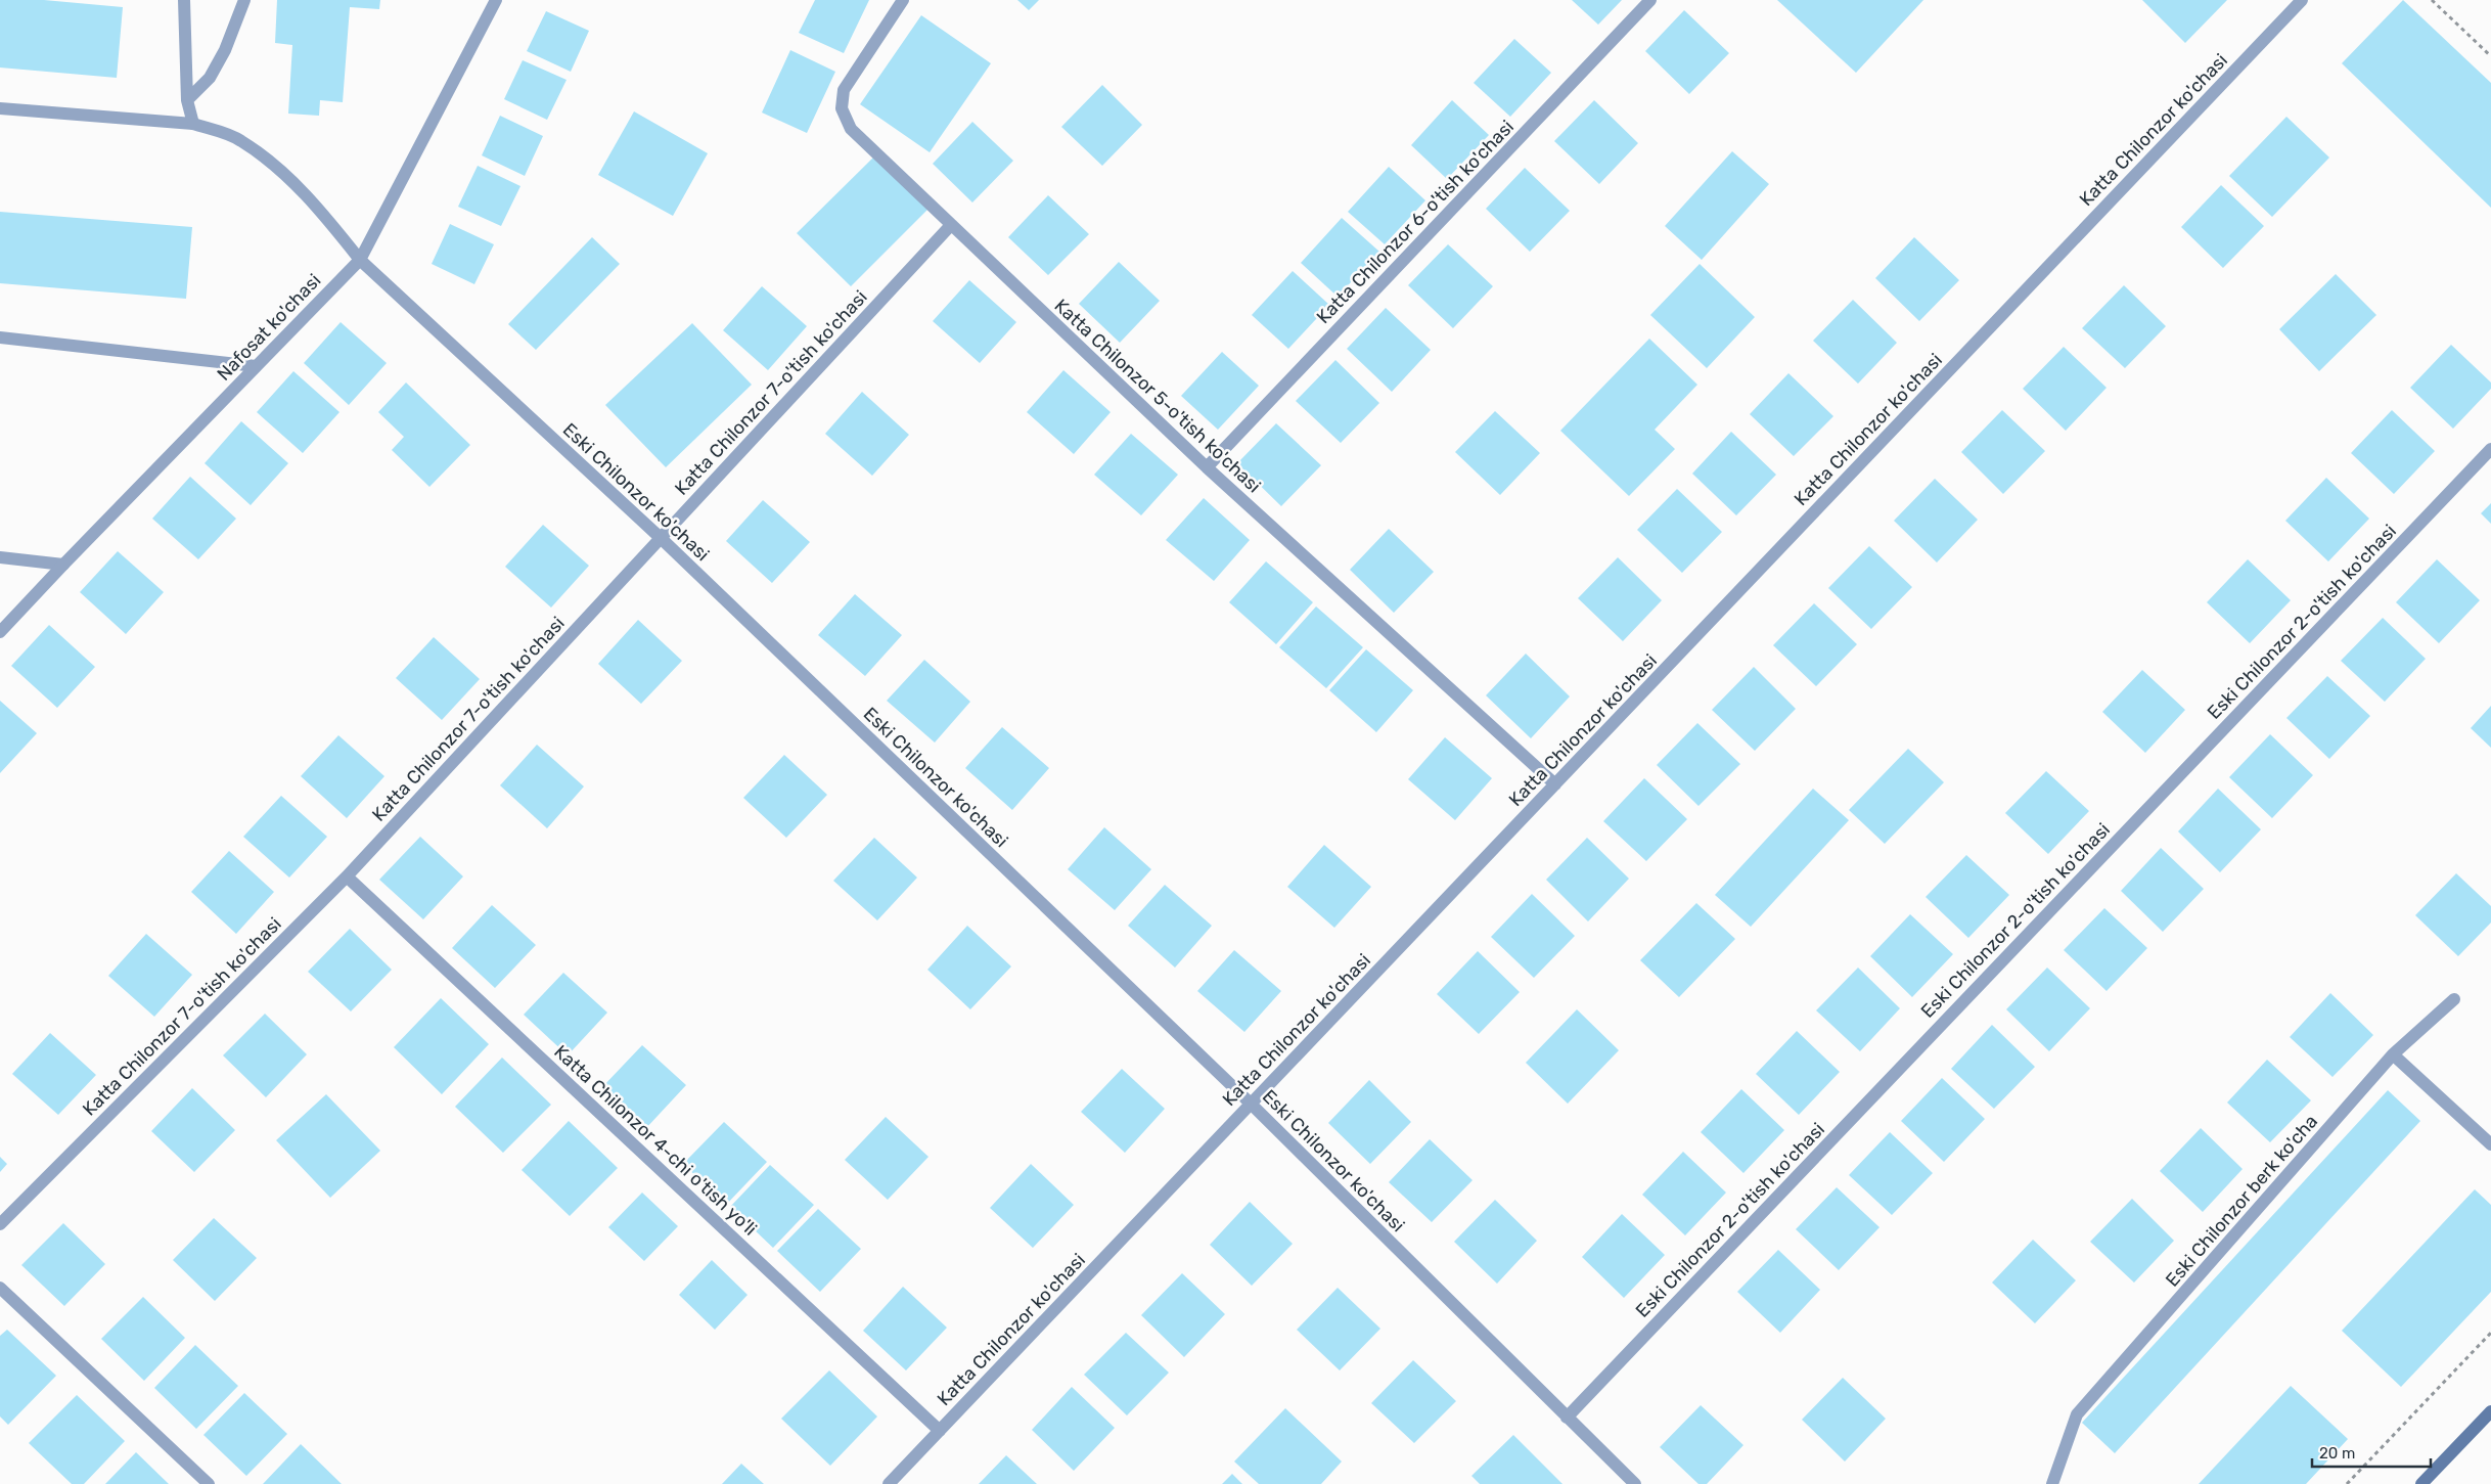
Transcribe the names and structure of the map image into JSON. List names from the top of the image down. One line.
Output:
{"streets":{"street":["Katta Chilonzor ko'chasi","Katta Chilonzor 6-o'tish ko'chasi","Nafosat ko'chasi","Katta Chilonzor 7-o'tish ko'chasi","Katta Chilonzor 5-o'tish ko'chasi","Eski Chilonzor ko'chasi","Eski Chilonzor 2-o'tish ko'chasi","Katta Chilonzor 4-chi o'tish yo'li","Eski Chilonzor berk ko'cha"]},"crossings":[["Katta Chilonzor ko'chasi","Katta Chilonzor 5-o'tish ko'chasi"],["Katta Chilonzor ko'chasi","Eski Chilonzor ko'chasi"],["Katta Chilonzor ko'chasi","Katta Chilonzor 4-chi o'tish yo'li"],["Katta Chilonzor 6-o'tish ko'chasi","Katta Chilonzor 5-o'tish ko'chasi"],["Nafosat ko'chasi","Eski Chilonzor ko'chasi"],["Katta Chilonzor 7-o'tish ko'chasi","Katta Chilonzor 5-o'tish ko'chasi"],["Katta Chilonzor 7-o'tish ko'chasi","Eski Chilonzor ko'chasi"],["Katta Chilonzor 7-o'tish ko'chasi","Katta Chilonzor 4-chi o'tish yo'li"],["Eski Chilonzor ko'chasi","Eski Chilonzor 2-o'tish ko'chasi"]],"scale_bar":"20 m"}
